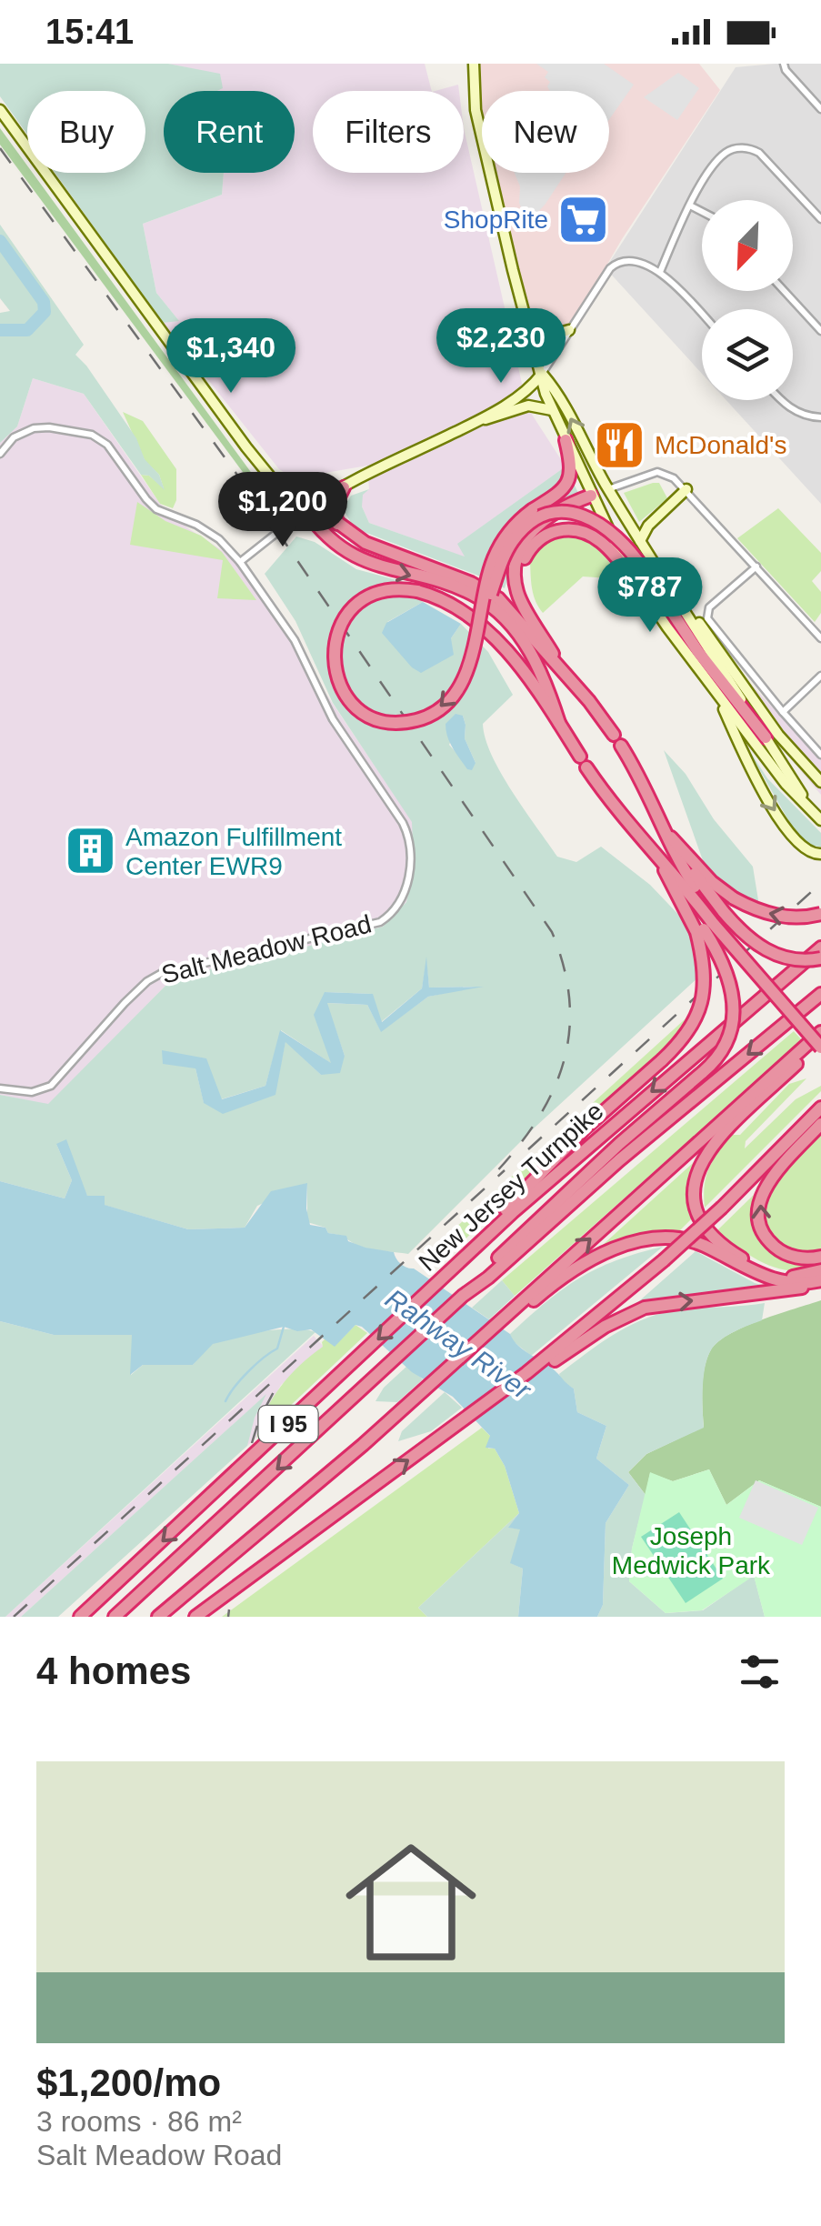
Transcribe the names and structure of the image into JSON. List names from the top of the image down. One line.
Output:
{"streets":{"highway":["New Jersey Turnpike","I 95"],"street":["Salt Meadow Road"]},"water":["Rahway River"],"parks":["Joseph Medwick Park"],"places":{"supermarket":["ShopRite"],"restaurant":["McDonald's"],"building":["Amazon Fulfillment Center EWR9"]},"north":"bottom left","page":{"status":"15:41","chip":["Buy","Rent","Filters","New"],"price":["$2,230","$1,340","$1,200","$787"],"heading":"4 homes","list":[{"name":"$1,200/mo","note":"3 rooms · 86 m² · Salt Meadow Road"}]}}
